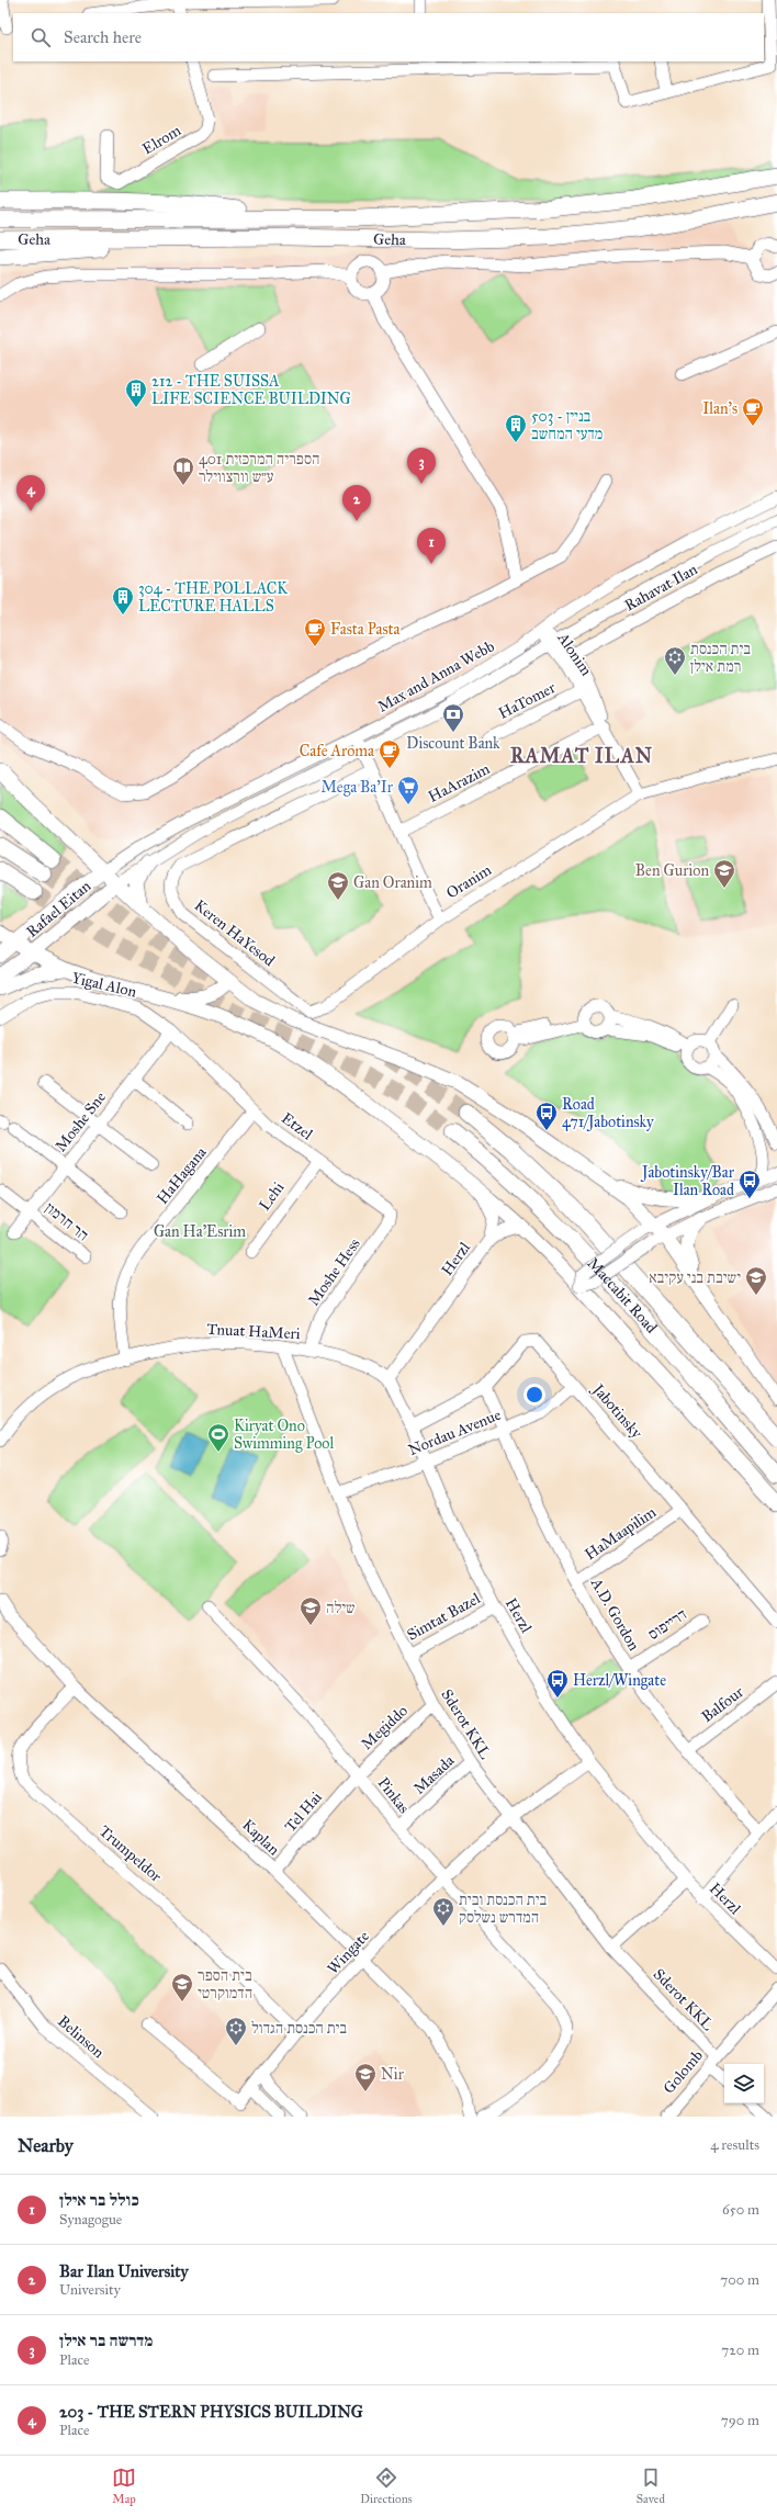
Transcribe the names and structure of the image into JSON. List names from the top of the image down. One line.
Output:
{"streets":{"highway":["Geha","Maccabit Road"],"main road":["Rafael Eitan"],"street":["Elrom","Rahavat Ilan","Alonim","Max and Anna Webb","HaTomer","HaArazim","Oranim","Keren HaYesod","Yigal Alon","Moshe Sne","Etzel","HaHagana","Lehi","הר חרמון","Herzl","Moshe Hess","Tnuat HaMeri","Jabotinsky","Nordau Avenue","HaMaapilim","A.D. Gordon","Simtat Bazel","דרייפוס","Balfour","Sderot KKL","Megiddo","Masada","Pinkas","Tel Hai","Kaplan","Trumpeldor","Wingate","Belinson","Golomb"]},"crossings":[["Rahavat Ilan","Alonim"],["Alonim","Max and Anna Webb"],["Alonim","HaTomer"],["Alonim","HaArazim"],["Alonim","Oranim"],["Max and Anna Webb","Oranim"],["Max and Anna Webb","Rafael Eitan"],["HaArazim","Oranim"],["Oranim","Keren HaYesod"],["Yigal Alon","Moshe Sne"],["Yigal Alon","Etzel"],["Moshe Sne","הר חרמון"],["Etzel","HaHagana"],["Etzel","Lehi"],["Etzel","Moshe Hess"],["HaHagana","Tnuat HaMeri"],["Herzl","Tnuat HaMeri"],["Herzl","Jabotinsky"],["Herzl","Nordau Avenue"],["Herzl","Simtat Bazel"],["Herzl","Wingate"],["Moshe Hess","Tnuat HaMeri"],["Tnuat HaMeri","Sderot KKL"],["Jabotinsky","Nordau Avenue"],["Jabotinsky","HaMaapilim"],["Jabotinsky","A.D. Gordon"],["Nordau Avenue","A.D. Gordon"],["Nordau Avenue","Sderot KKL"],["HaMaapilim","A.D. Gordon"],["A.D. Gordon","דרייפוס"],["A.D. Gordon","Balfour"],["Simtat Bazel","Sderot KKL"],["Sderot KKL","Megiddo"],["Sderot KKL","Masada"],["Sderot KKL","Wingate"],["Sderot KKL","Golomb"],["Megiddo","Pinkas"],["Megiddo","Tel Hai"],["Masada","Pinkas"],["Pinkas","Tel Hai"],["Pinkas","Wingate"],["Tel Hai","Kaplan"],["Kaplan","Trumpeldor"],["Kaplan","Wingate"],["Trumpeldor","Wingate"]],"districts":["RAMAT ILAN"],"parks":["Gan Ha'Esrim"],"places":{"building":["212 - THE SUISSA LIFE SCIENCE BUILDING","503 - בניין מדעי המחשב","304 - THE POLLACK LECTURE HALLS"],"cafe":["Ilan's","Fasta Pasta","Cafe Aroma"],"library":["401 הספריה המרכזית ע״ש וורצווילר"],"synagogue":["בית הכנסת רמת אילן","בית הכנסת ובית המדרש נשלסק","בית הכנסת הגדול"],"bank":["Discount Bank"],"supermarket":["Mega Ba'Ir"],"school or university":["Ben Gurion","Gan Oranim","ישיבת בני עקיבא","שילה","בית הספר הדמוקרטי","Nir"],"bus stop":["Road 471/Jabotinsky","Jabotinsky/Bar Ilan Road","Herzl/Wingate"],"sports":["Kiryat Ono Swimming Pool"]},"page":{"search":"Search here","pins":["3","4","2","1"],"heading":["Nearby","4 results"],"list":[{"mark":"1","name":"כולל בר אילן","note":"Synagogue","value":"650 m"},{"mark":"2","name":"Bar Ilan University","note":"University","value":"700 m"},{"mark":"3","name":"מדרשה בר אילן","note":"Place","value":"720 m"},{"mark":"4","name":"203 - THE STERN PHYSICS BUILDING","note":"Place","value":"790 m"}],"nav":["Map","Directions","Saved"]}}
